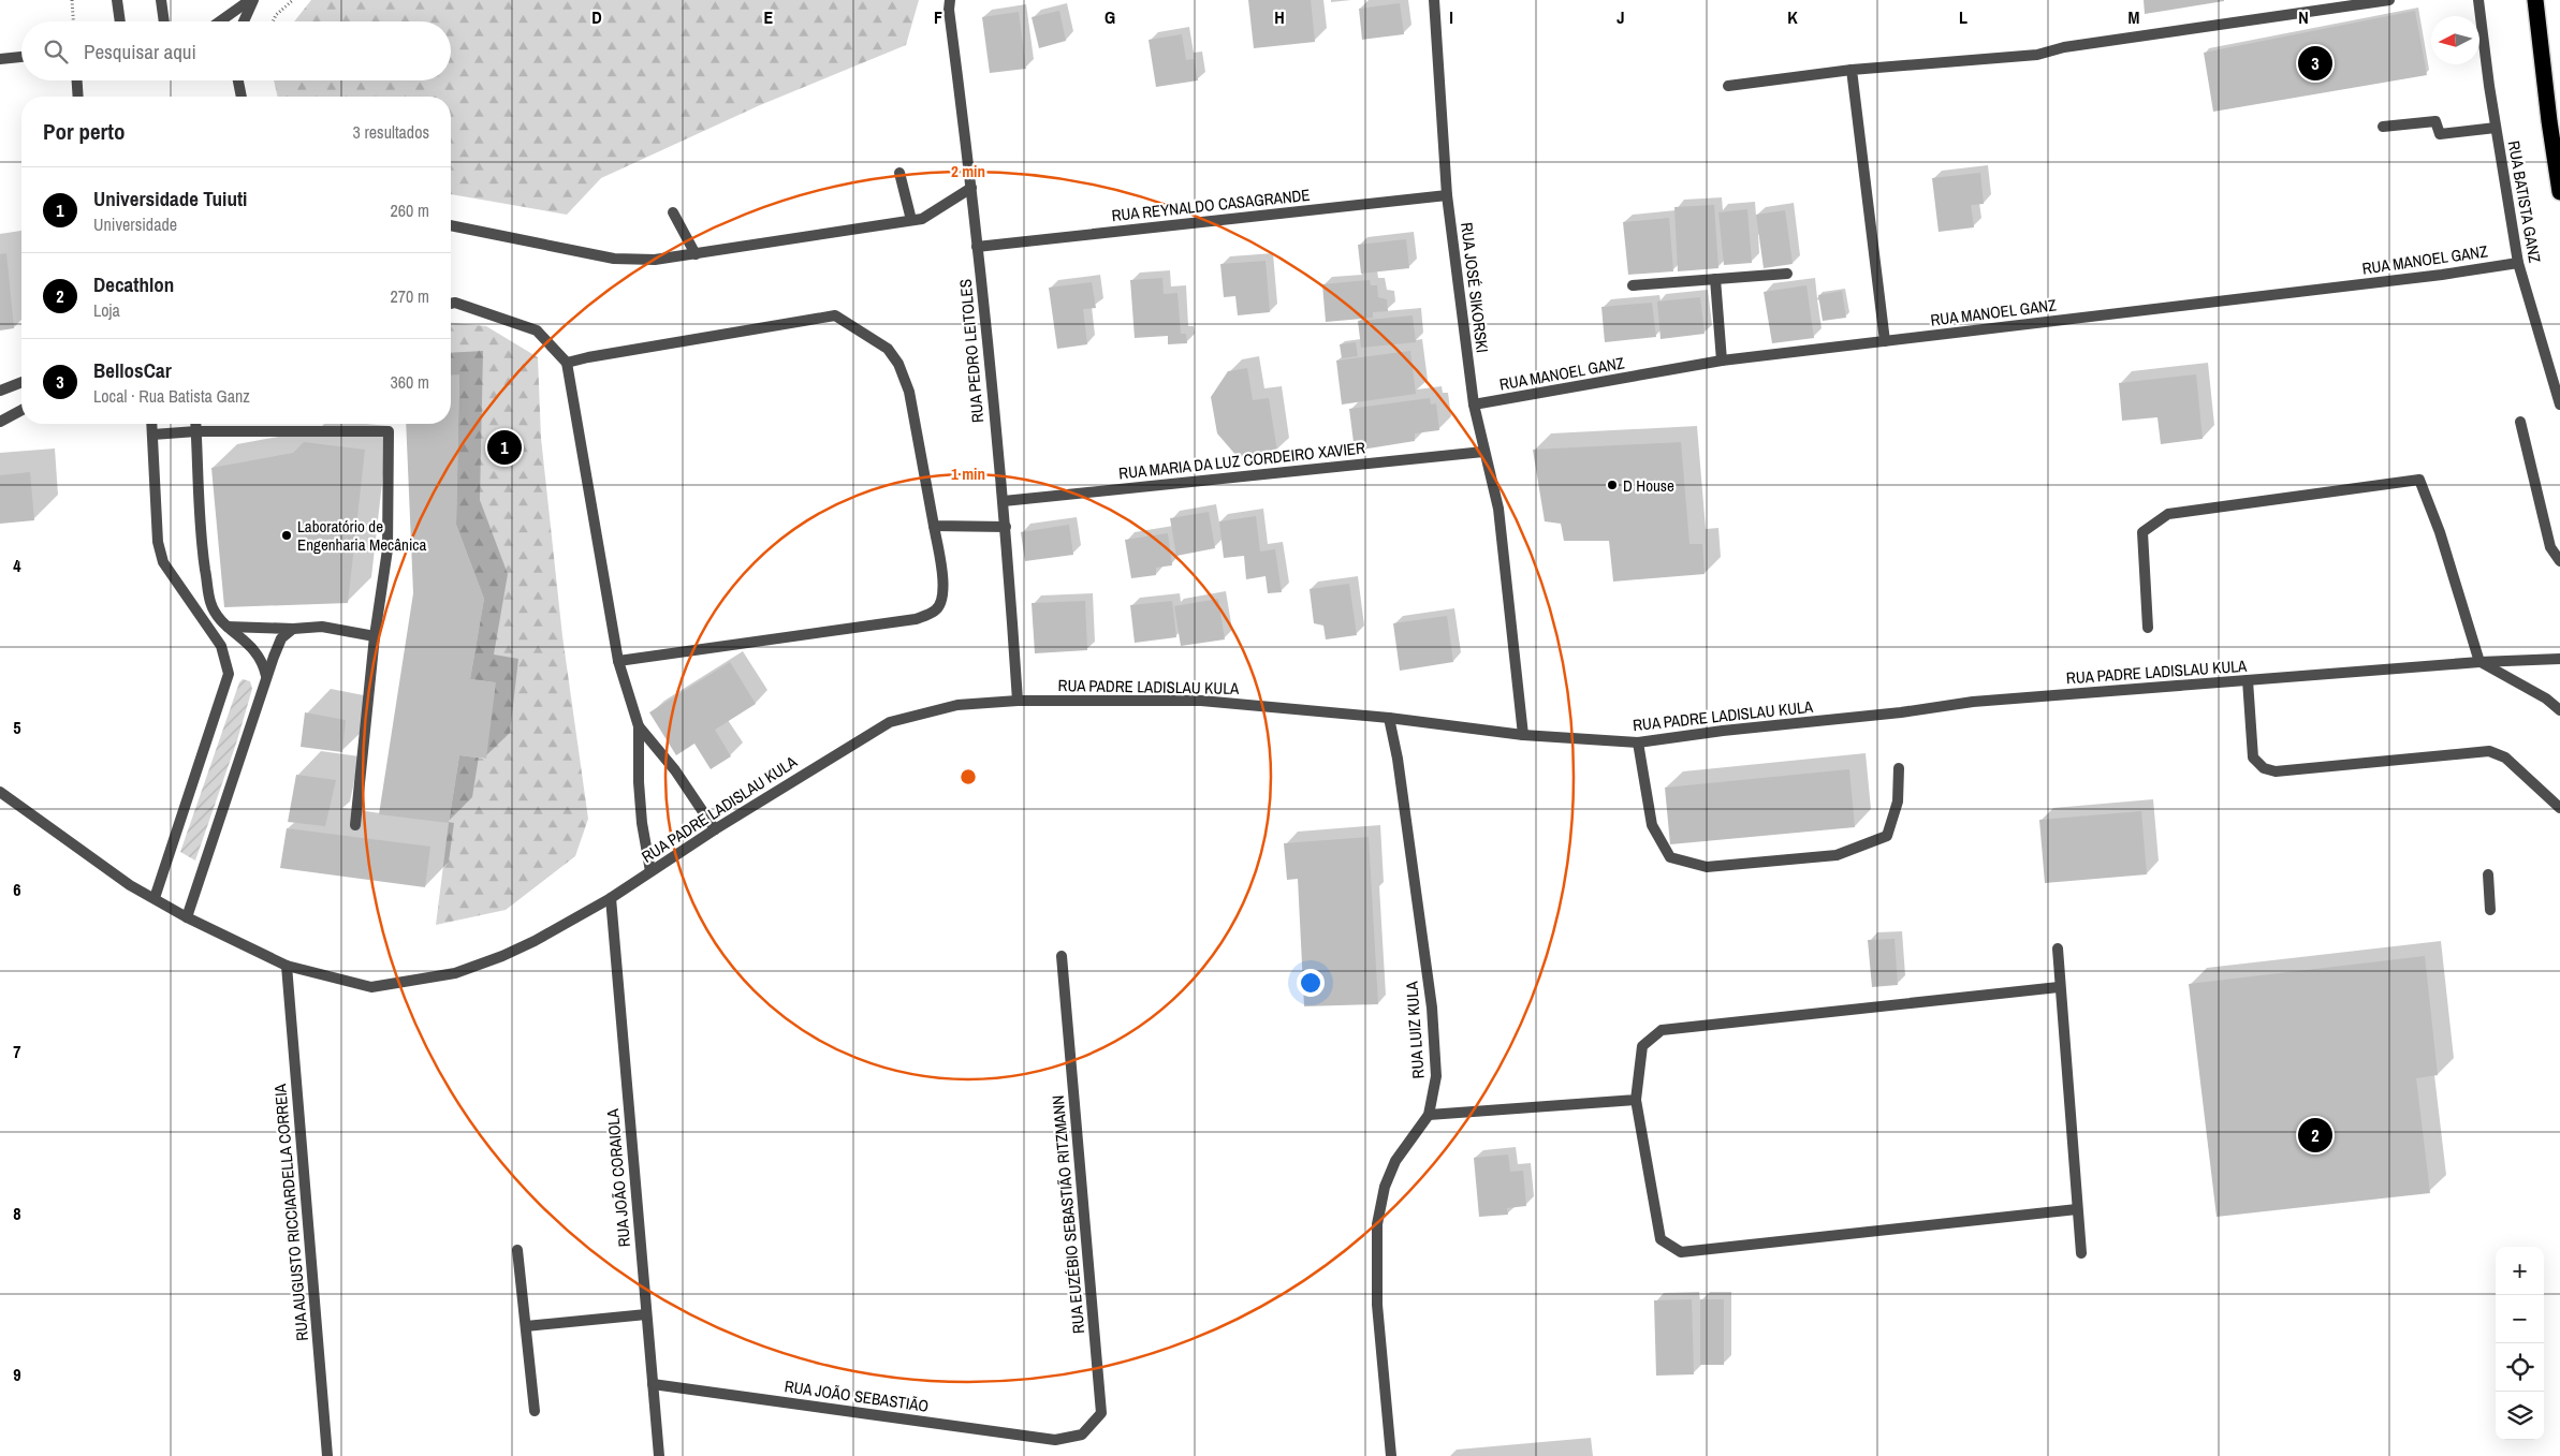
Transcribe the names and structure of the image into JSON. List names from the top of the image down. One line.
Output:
{"streets":{"street":["RUA BATISTA GANZ","RUA REYNALDO CASAGRANDE","RUA MANOEL GANZ","RUA JOSÉ SIKORSKI","RUA PEDRO LEITOLES","RUA MARIA DA LUZ CORDEIRO XAVIER","RUA PADRE LADISLAU KULA","RUA LUIZ KULA","RUA JOÃO CORAIOLA","RUA AUGUSTO RICCIARDELLA CORREIA","RUA EUZÉBIO SEBASTIÃO RITZMANN","RUA JOÃO SEBASTIÃO"]},"crossings":[["RUA BATISTA GANZ","RUA MANOEL GANZ"],["RUA REYNALDO CASAGRANDE","RUA JOSÉ SIKORSKI"],["RUA REYNALDO CASAGRANDE","RUA PEDRO LEITOLES"],["RUA MANOEL GANZ","RUA JOSÉ SIKORSKI"],["RUA JOSÉ SIKORSKI","RUA MARIA DA LUZ CORDEIRO XAVIER"],["RUA JOSÉ SIKORSKI","RUA PADRE LADISLAU KULA"],["RUA PEDRO LEITOLES","RUA MARIA DA LUZ CORDEIRO XAVIER"],["RUA PEDRO LEITOLES","RUA PADRE LADISLAU KULA"],["RUA PADRE LADISLAU KULA","RUA LUIZ KULA"],["RUA PADRE LADISLAU KULA","RUA JOÃO CORAIOLA"],["RUA PADRE LADISLAU KULA","RUA AUGUSTO RICCIARDELLA CORREIA"],["RUA JOÃO CORAIOLA","RUA JOÃO SEBASTIÃO"],["RUA EUZÉBIO SEBASTIÃO RITZMANN","RUA JOÃO SEBASTIÃO"]],"places":["D House","Laboratório de Engenharia Mecânica"],"north":"left","page":{"search":"Pesquisar aqui","pins":["3","1","2"],"heading":["Por perto","3 resultados"],"list":[{"mark":"1","name":"Universidade Tuiuti","note":"Universidade","value":"260 m"},{"mark":"2","name":"Decathlon","note":"Loja","value":"270 m"},{"mark":"3","name":"BellosCar","note":"Local · Rua Batista Ganz","value":"360 m"}],"map_buttons":["+","−"]},"grid":{"columns":["D","E","F","G","H","I","J","K","L","M","N"],"rows":["4","5","6","7","8","9"]},"rings":["2 min","1 min"]}
